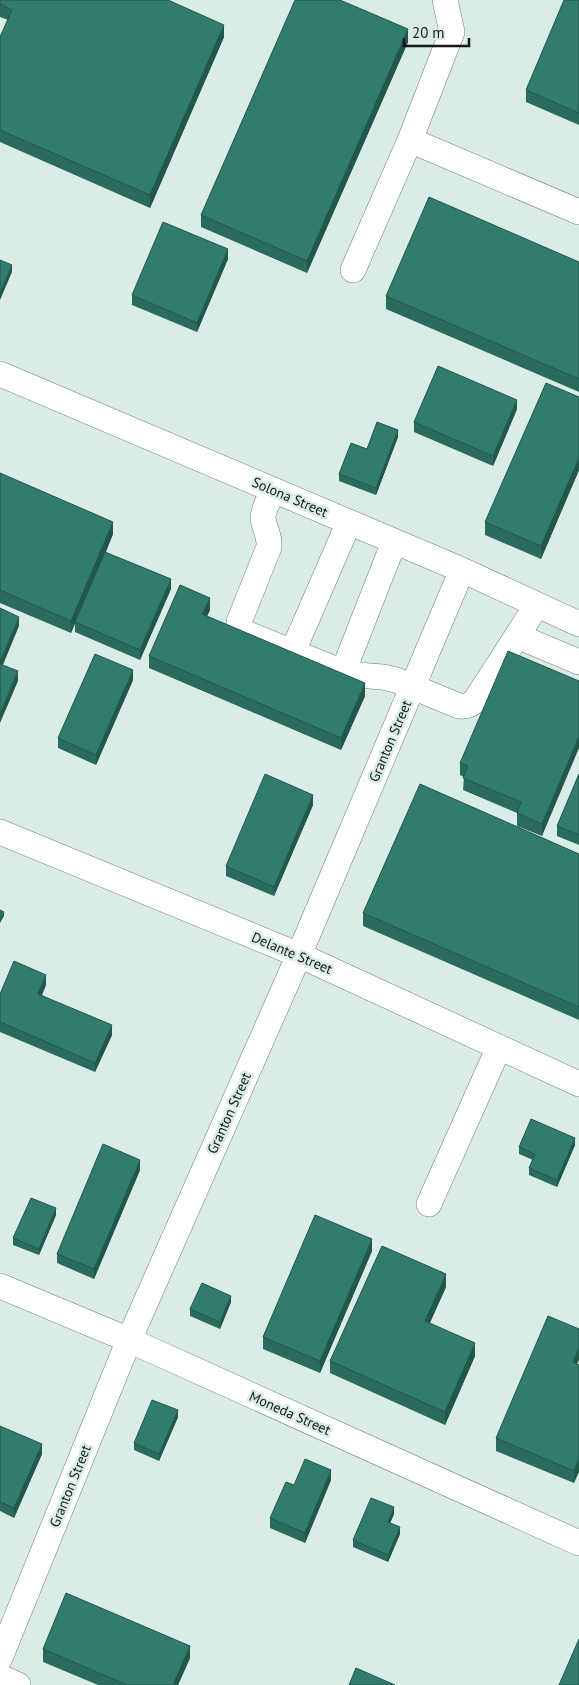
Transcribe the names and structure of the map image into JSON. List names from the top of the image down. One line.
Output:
{"streets":{"street":["Solona Street","Granton Street","Delante Street","Moneda Street"]},"crossings":[["Solona Street","Granton Street"],["Granton Street","Delante Street"],["Granton Street","Moneda Street"]],"scale_bar":"20 m"}
